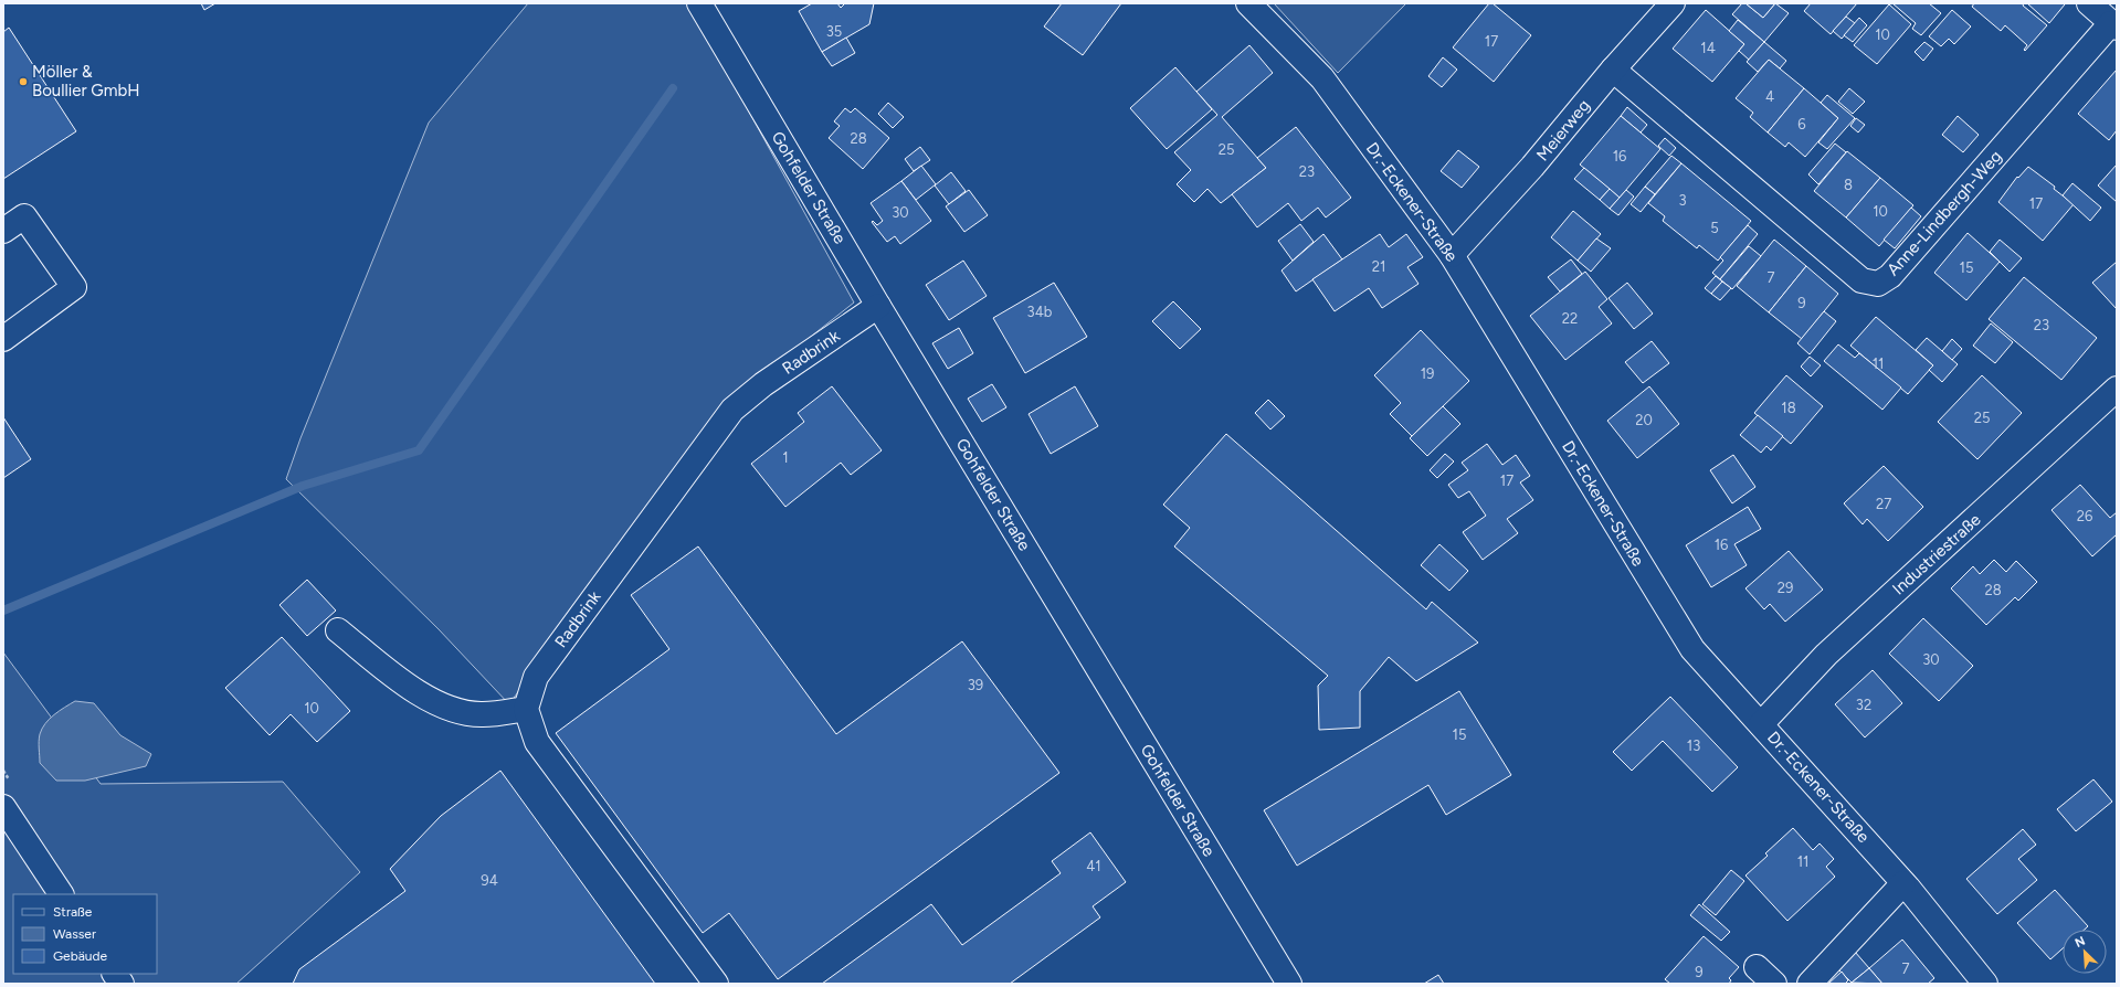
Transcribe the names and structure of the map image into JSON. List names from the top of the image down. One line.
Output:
{"streets":{"street":["Meierweg","Gohfelder Straße","Dr.-Eckener-Straße","Anne-Lindbergh-Weg","Radbrink","Industriestraße"]},"crossings":[["Meierweg","Dr.-Eckener-Straße"],["Meierweg","Anne-Lindbergh-Weg"],["Gohfelder Straße","Radbrink"],["Dr.-Eckener-Straße","Industriestraße"]],"places":["Möller & Boullier GmbH"],"house_numbers":["35","10","17","14","4","6","28","25","16","23","8","3","17","10","30","5","21","15","7","9","34b","22","23","11","19","18","25","20","1","17","27","26","16","29","28","30","39","32","10","15","13","11","41","94","7","9"],"legend":["Straße","Wasser","Gebäude"],"north":"top left"}
